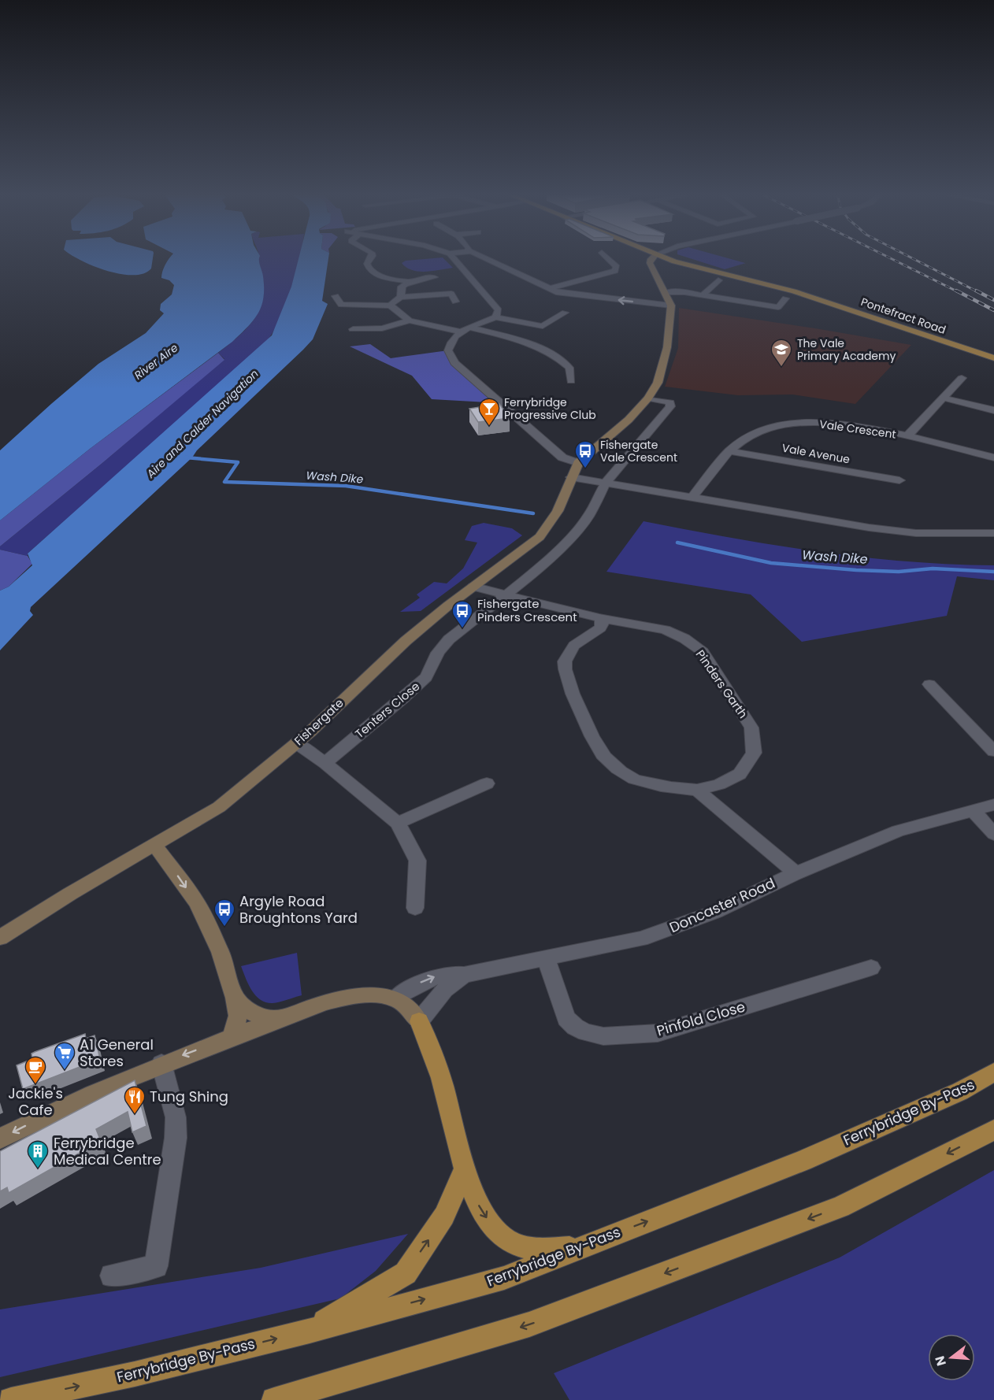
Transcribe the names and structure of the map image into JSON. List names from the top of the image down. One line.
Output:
{"streets":{"main road":["Pontefract Road","Fishergate","Ferrybridge By-Pass"],"street":["Vale Crescent","Vale Avenue","Pinders Garth","Tenters Close","Doncaster Road","Pinfold Close"]},"crossings":[["Vale Crescent","Vale Avenue"],["Pinders Garth","Tenters Close"],["Pinders Garth","Fishergate"],["Doncaster Road","Pinfold Close"]],"water":["River Aire","Aire and Calder Navigation","Wash Dike"],"places":{"school or university":["The Vale Primary Academy"],"bar":["Ferrybridge Progressive Club"],"bus stop":["Fishergate Vale Crescent","Fishergate Pinders Crescent","Argyle Road Broughtons Yard"],"supermarket":["A1 General Stores"],"cafe":["Jackie's Cafe"],"restaurant":["Tung Shing"],"building":["Ferrybridge Medical Centre"]},"north":"left"}
